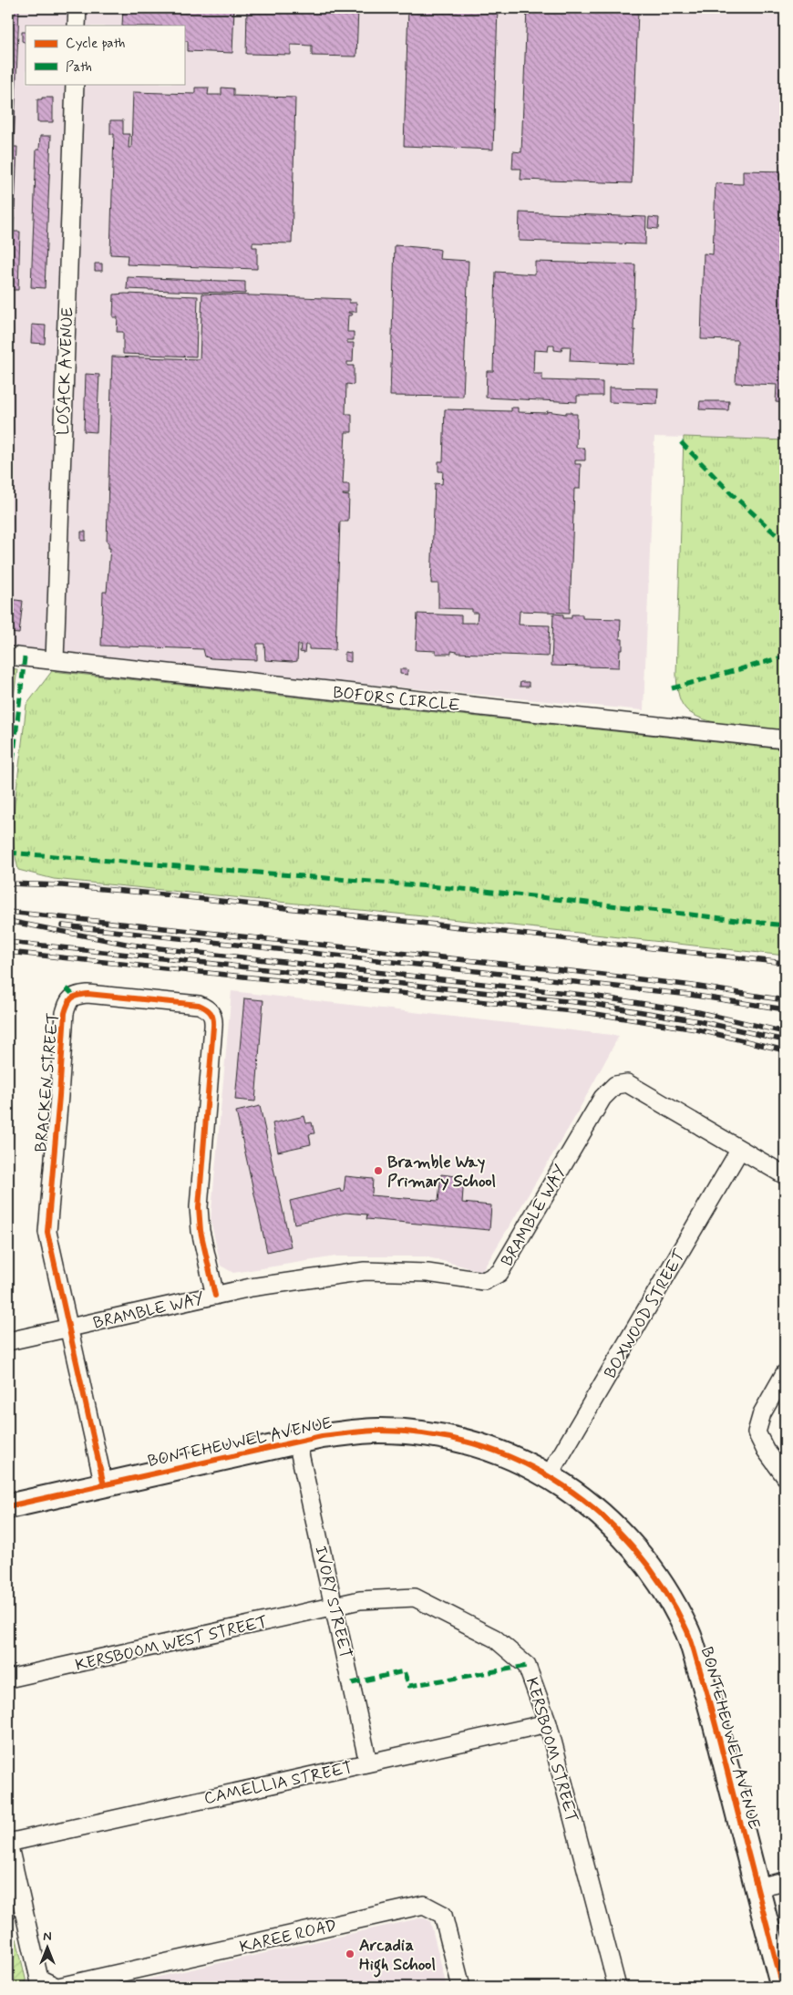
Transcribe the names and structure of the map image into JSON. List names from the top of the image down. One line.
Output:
{"streets":{"street":["LOSACK AVENUE","BOFORS CIRCLE","BRACKEN STREET","BRAMBLE WAY","BOXWOOD STREET","BONTEHEUWEL AVENUE","IVORY STREET","KERSBOOM WEST STREET","KERSBOOM STREET","CAMELLIA STREET","KAREE ROAD"]},"crossings":[["LOSACK AVENUE","BOFORS CIRCLE"],["BRACKEN STREET","BRAMBLE WAY"],["BRACKEN STREET","BONTEHEUWEL AVENUE"],["BRAMBLE WAY","BOXWOOD STREET"],["BOXWOOD STREET","BONTEHEUWEL AVENUE"],["BONTEHEUWEL AVENUE","IVORY STREET"],["IVORY STREET","KERSBOOM WEST STREET"],["IVORY STREET","KERSBOOM STREET"],["IVORY STREET","CAMELLIA STREET"],["KERSBOOM WEST STREET","KERSBOOM STREET"],["KERSBOOM STREET","CAMELLIA STREET"],["CAMELLIA STREET","KAREE ROAD"]],"places":["Bramble Way Primary School","Arcadia High School"],"legend":["Cycle path","Path"],"north":"top"}
